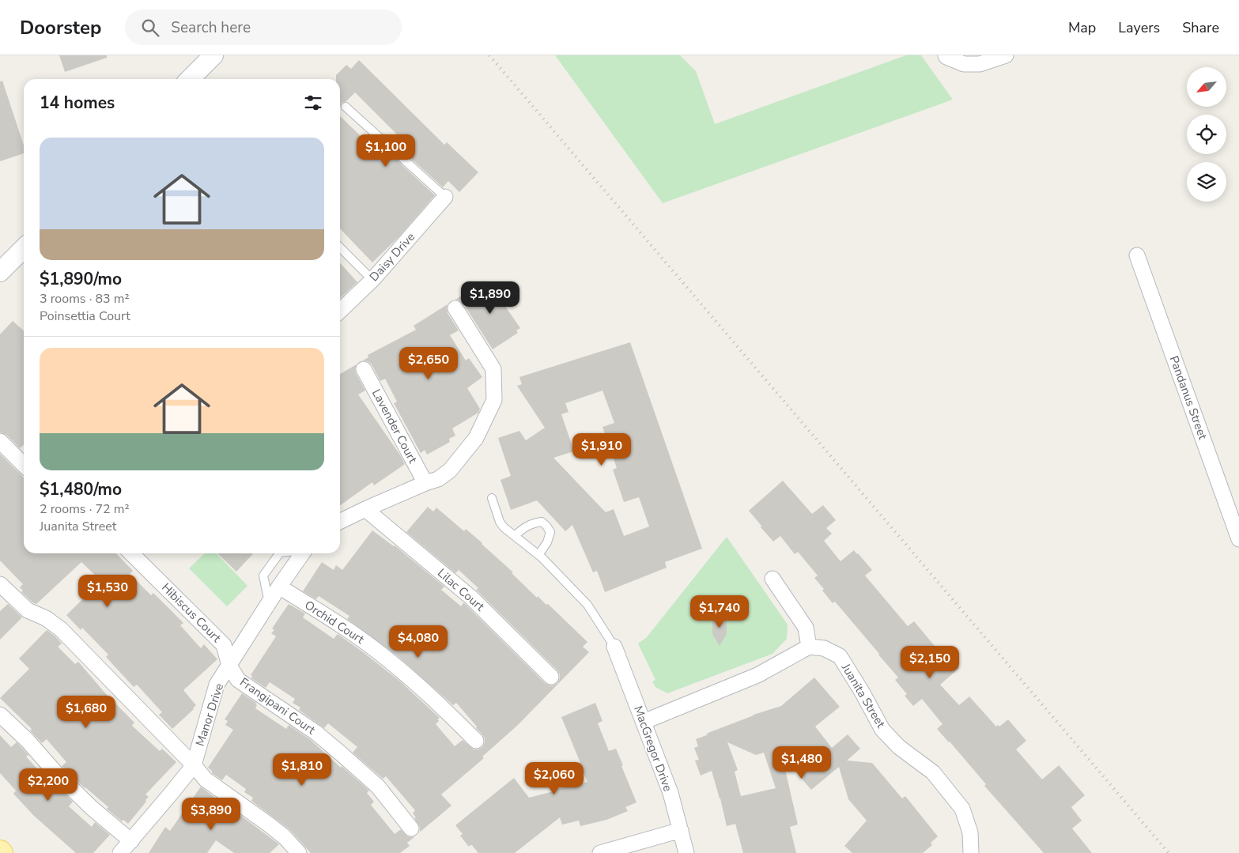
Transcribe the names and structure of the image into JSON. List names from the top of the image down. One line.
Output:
{"streets":{"street":["Daisy Drive","Pandanus Street","Lavender Court","Lilac Court","Hibiscus Court","Orchid Court","Juanita Street","Frangipani Court","Manor Drive","MacGregor Drive"]},"crossings":[["Hibiscus Court","Frangipani Court"],["Hibiscus Court","Manor Drive"],["Orchid Court","Manor Drive"],["Frangipani Court","Manor Drive"]],"north":"bottom left","page":{"header":"Doorstep","search":"Search here","nav":["Map","Layers","Share"],"heading":"14 homes","list":[{"name":"$1,890/mo","note":"3 rooms · 83 m² · Poinsettia Court"},{"name":"$1,480/mo","note":"2 rooms · 72 m² · Juanita Street"}],"price":["$1,100","$1,890","$2,650","$1,910","$1,530","$1,740","$4,080","$2,150","$1,680","$1,480","$1,810","$2,060","$2,200","$3,890"]}}
